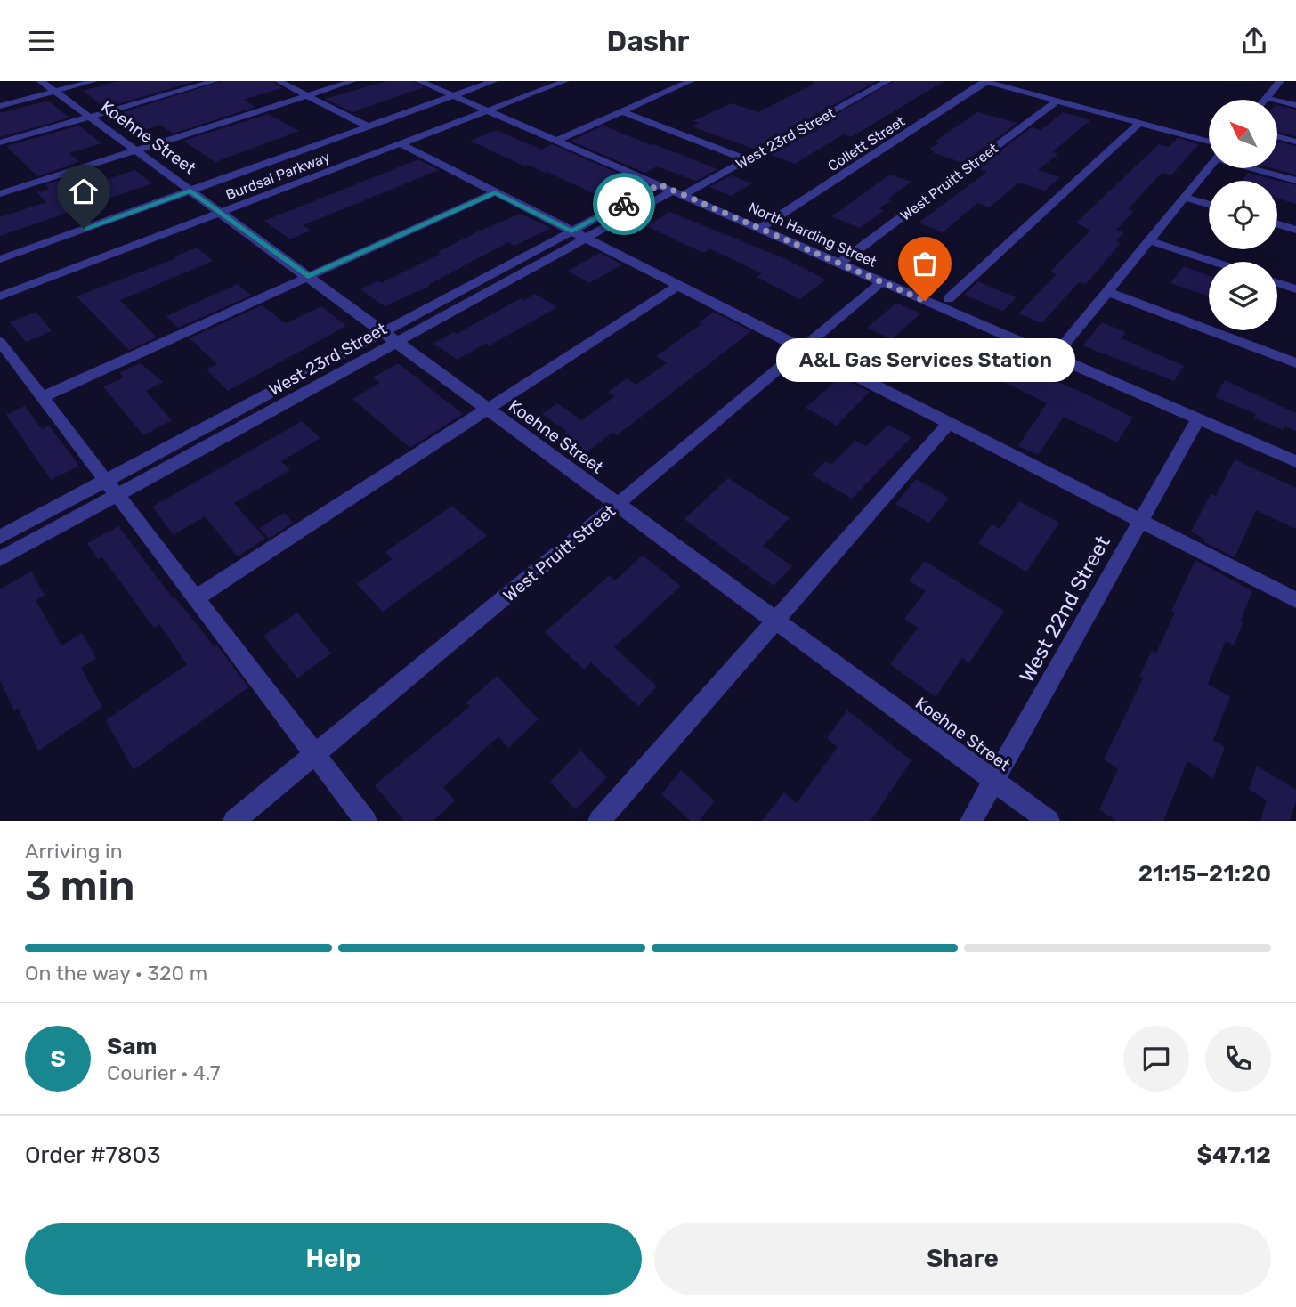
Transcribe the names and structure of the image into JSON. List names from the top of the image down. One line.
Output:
{"streets":{"street":["Koehne Street","West 23rd Street","Collett Street","Burdsal Parkway","West Pruitt Street","North Harding Street","West 22nd Street"]},"crossings":[["Koehne Street","West 23rd Street"],["Koehne Street","Burdsal Parkway"],["Koehne Street","West Pruitt Street"],["Koehne Street","West 22nd Street"],["West 23rd Street","North Harding Street"],["Collett Street","North Harding Street"],["Burdsal Parkway","North Harding Street"],["West Pruitt Street","North Harding Street"],["North Harding Street","West 22nd Street"]],"places":["A&L Gas Services Station"],"north":"top left","page":{"header":"Dashr","bubble":"A&L Gas Services Station","heading":["3 min","Arriving in","21:15–21:20"],"panel":["Sam","Courier · 4.7","Order #7803","$47.12"],"bar":"On the way · 320 m","round":"S","buttons":["Help","Share"]}}
